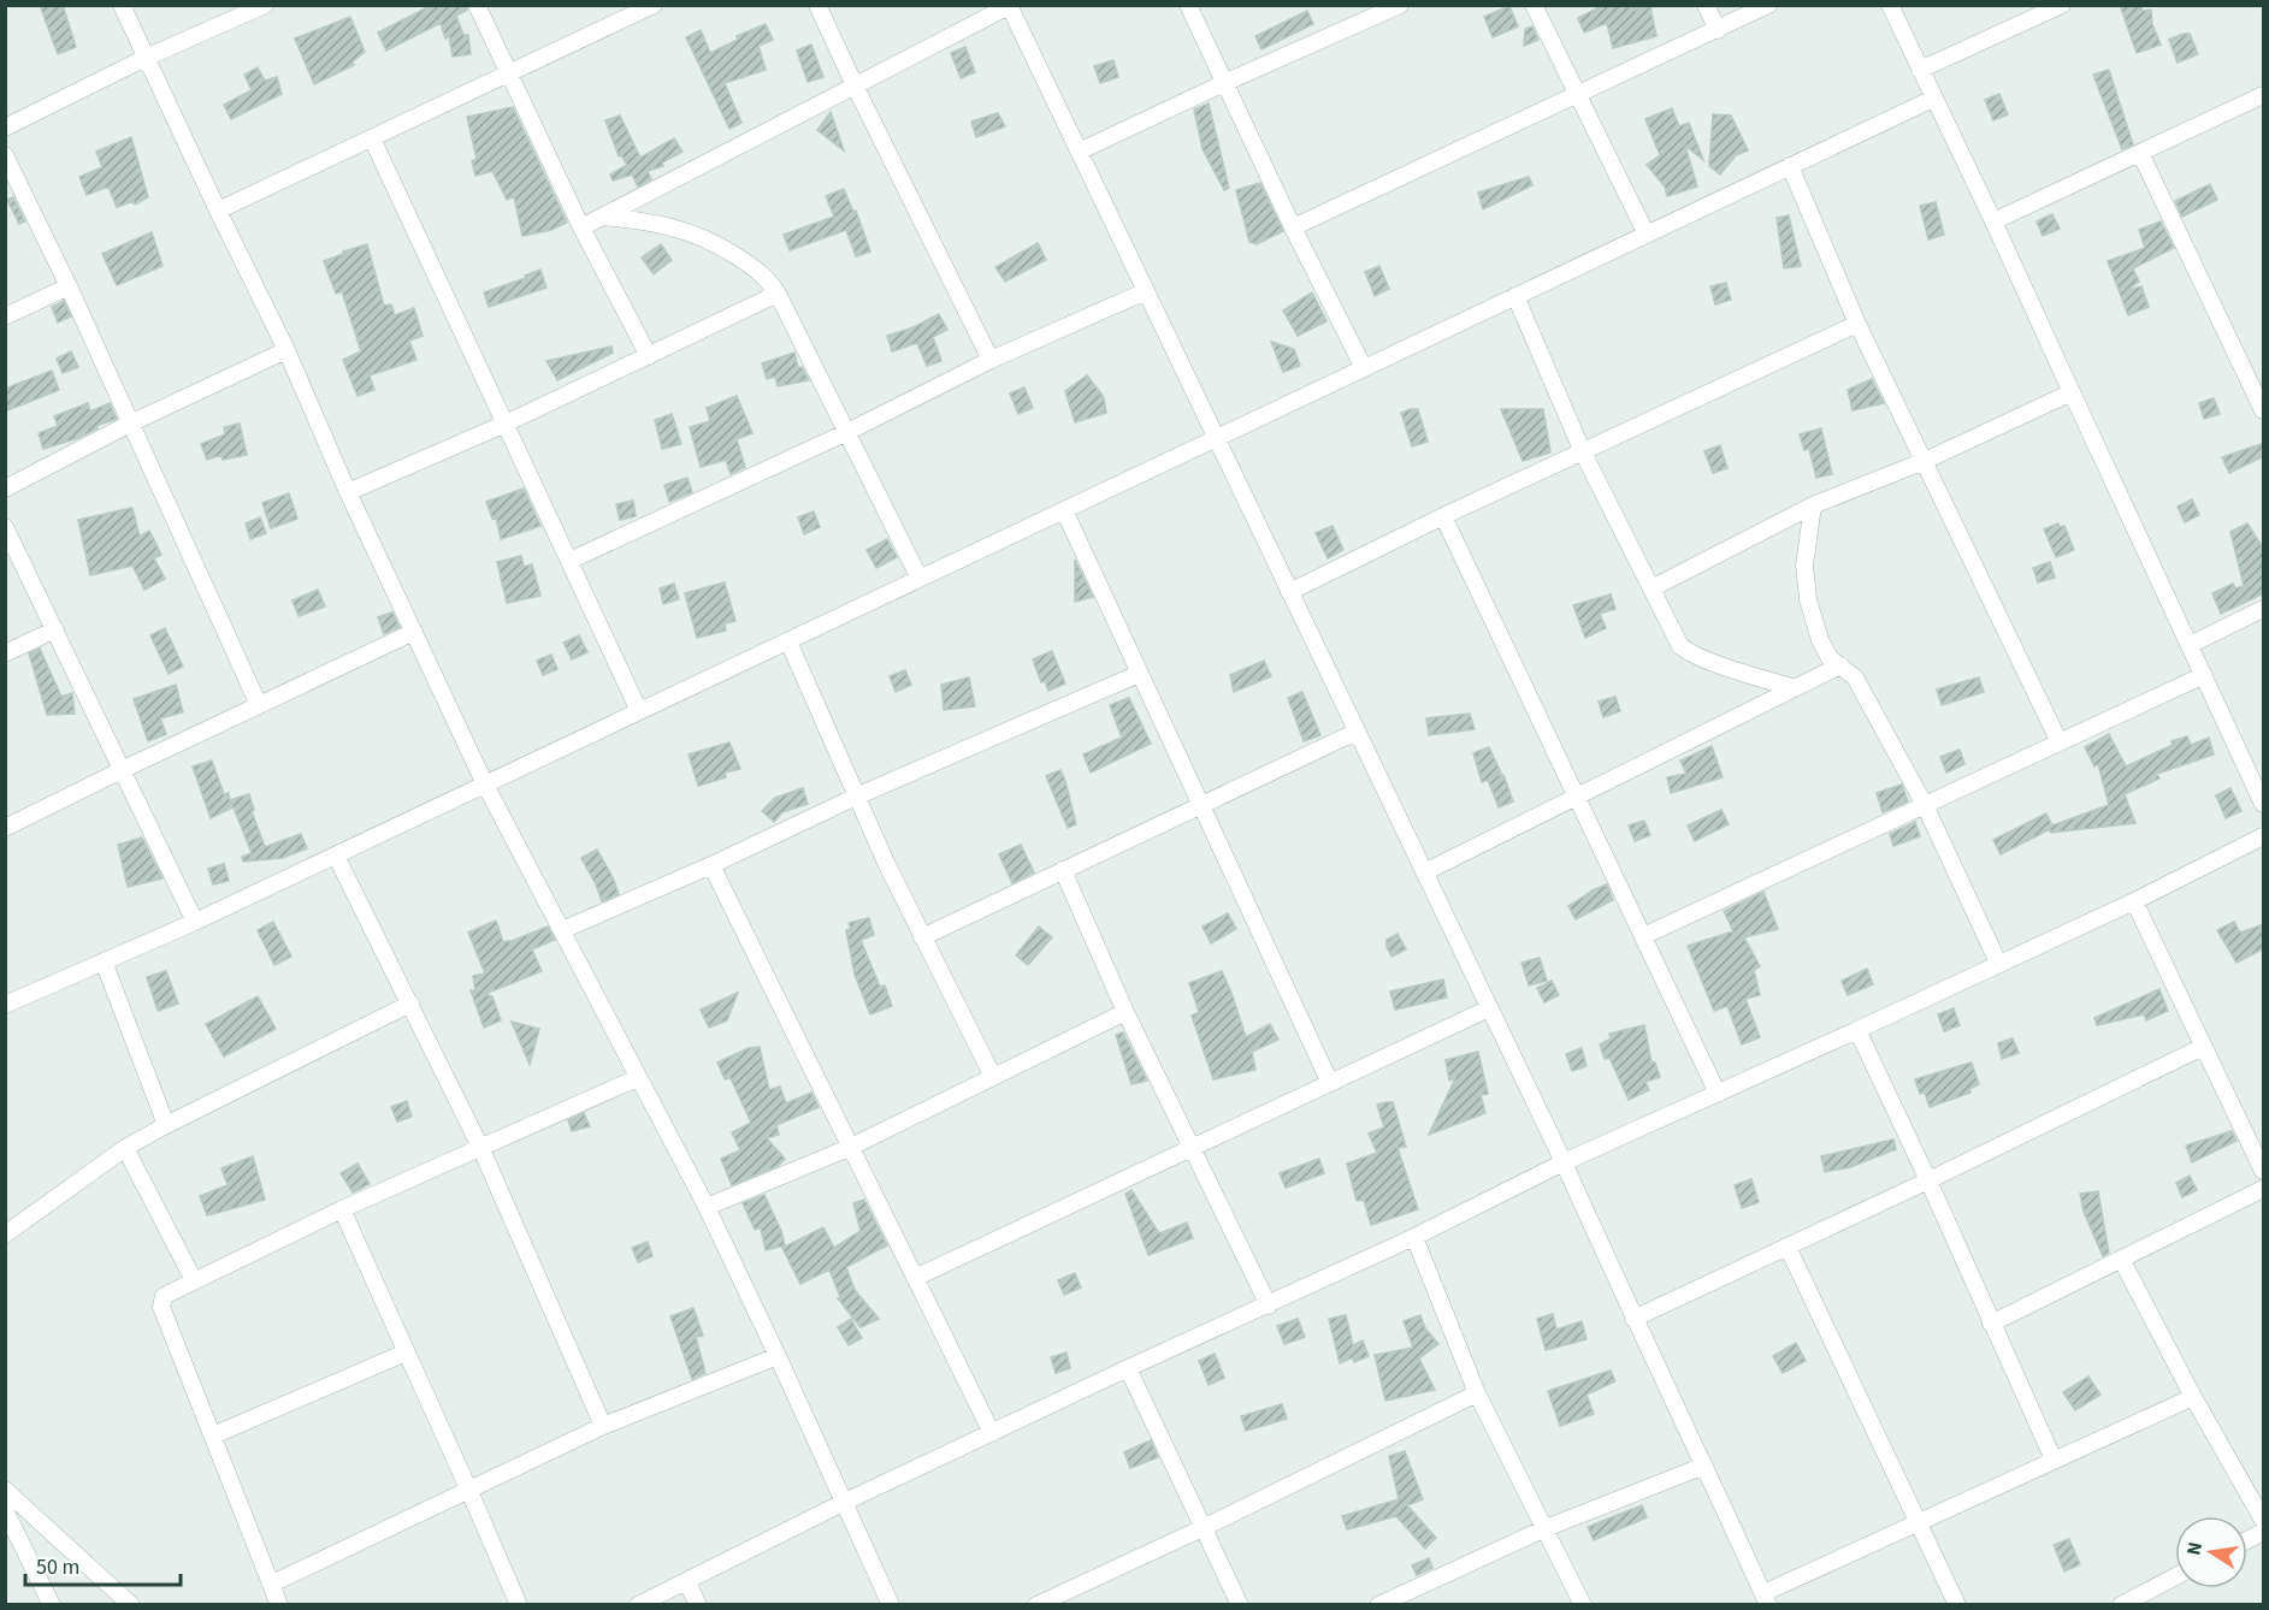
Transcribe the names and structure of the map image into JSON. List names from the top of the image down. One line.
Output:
{"scale_bar":"50 m","north":"left"}
